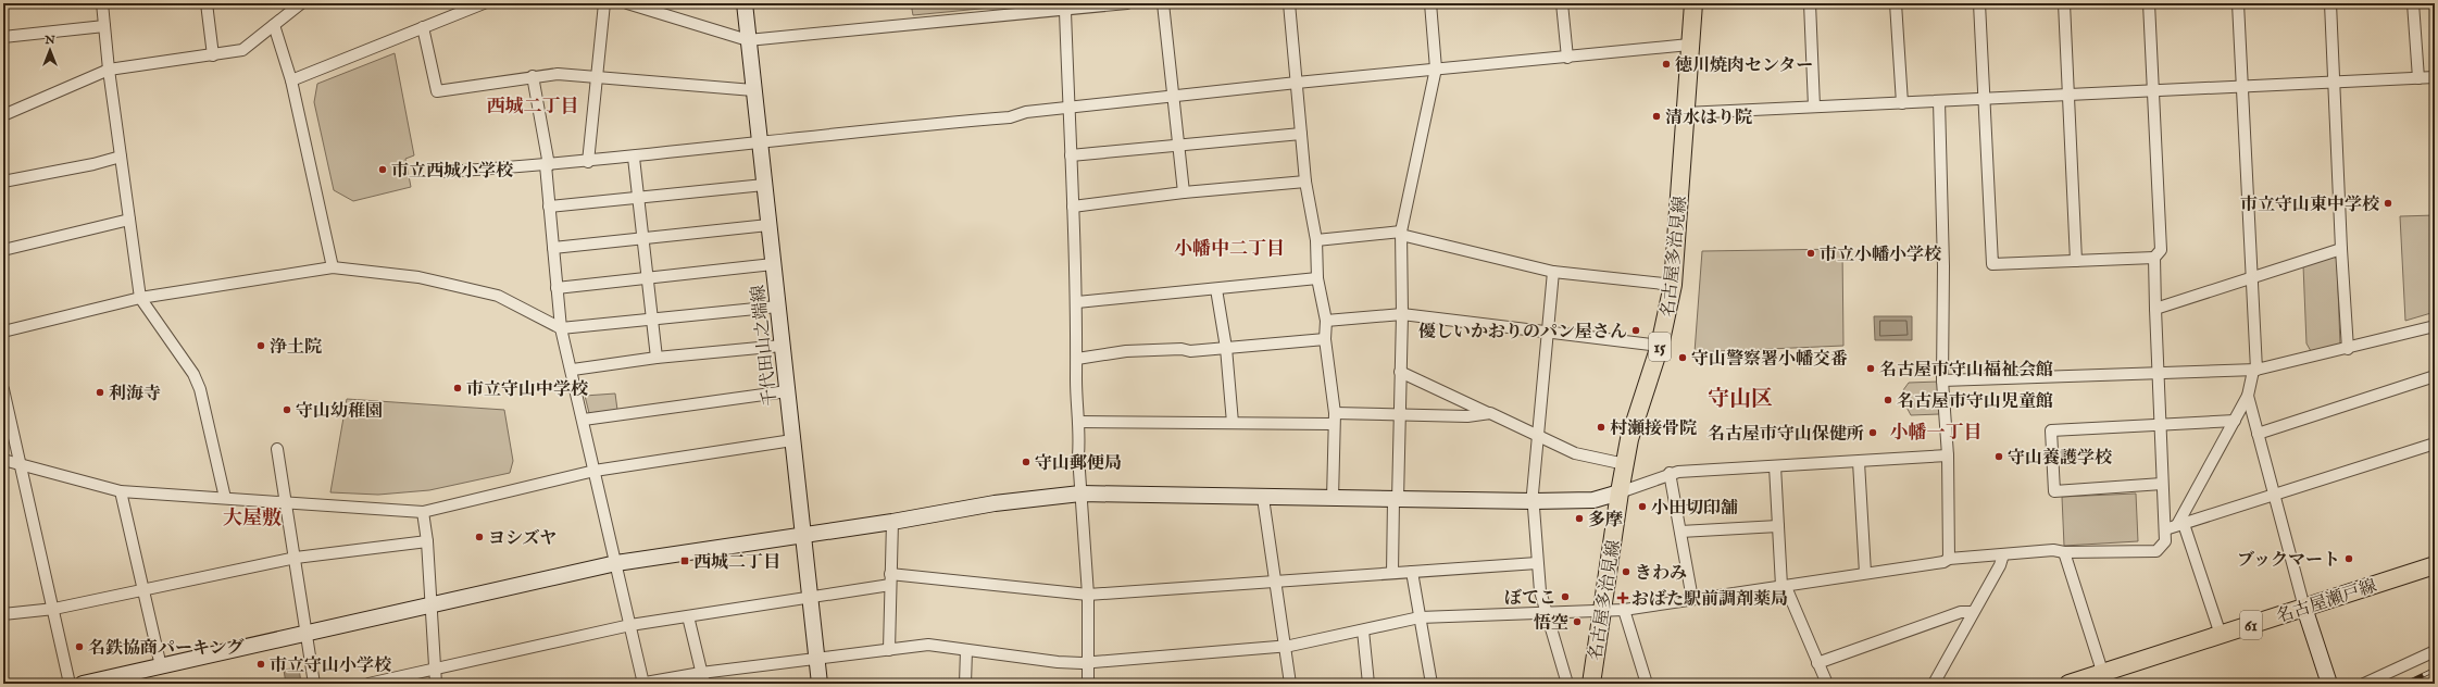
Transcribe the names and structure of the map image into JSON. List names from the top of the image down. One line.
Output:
{"streets":{"main road":["名古屋多治見線","15","名古屋瀬戸線","61"],"street":["千代田山之端線"]},"districts":["西城二丁目","小幡中二丁目","守山区","小幡一丁目","大屋敷"],"places":{"other":["徳川焼肉センター","清水はり院","市立西城小学校","市立守山東中学校","市立小幡小学校","優しいかおりのパン屋さん","浄土院","守山警察署小幡交番","名古屋市守山福祉会館","市立守山中学校","利海寺","名古屋市守山児童館","守山幼稚園","村瀬接骨院","名古屋市守山保健所","守山養護学校","守山郵便局","小田切印舗","多摩","ヨシズヤ","ブックマート","きわみ","ぼてこ","悟空","名鉄協商パーキング","市立守山小学校"],"transit":["西城二丁目"],"health":["おばた駅前調剤薬局"]},"north":"top"}
